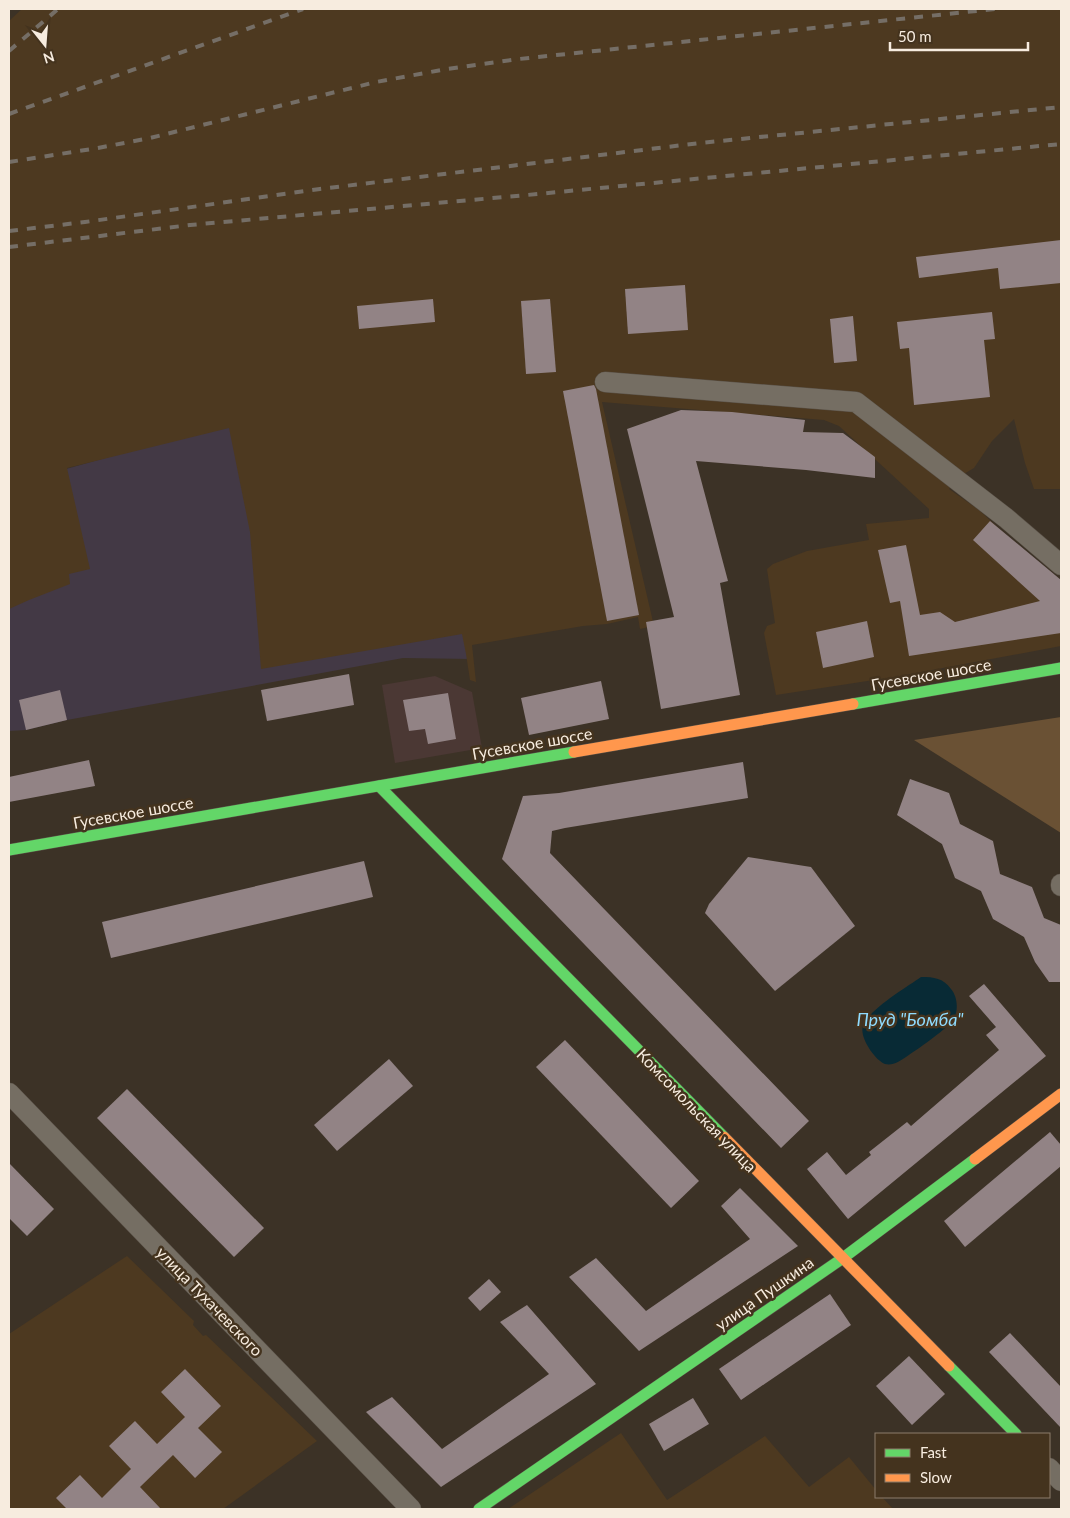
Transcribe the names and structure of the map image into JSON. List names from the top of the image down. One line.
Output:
{"streets":{"main road":["Гусевское шоссе","Комсомольская улица","улица Пушкина"],"street":["улица Тухачевского"]},"crossings":[["Гусевское шоссе","Комсомольская улица"],["Комсомольская улица","улица Пушкина"]],"water":["Пруд \"Бомба\""],"legend":["Fast","Slow"],"scale_bar":"50 m","north":"bottom"}
